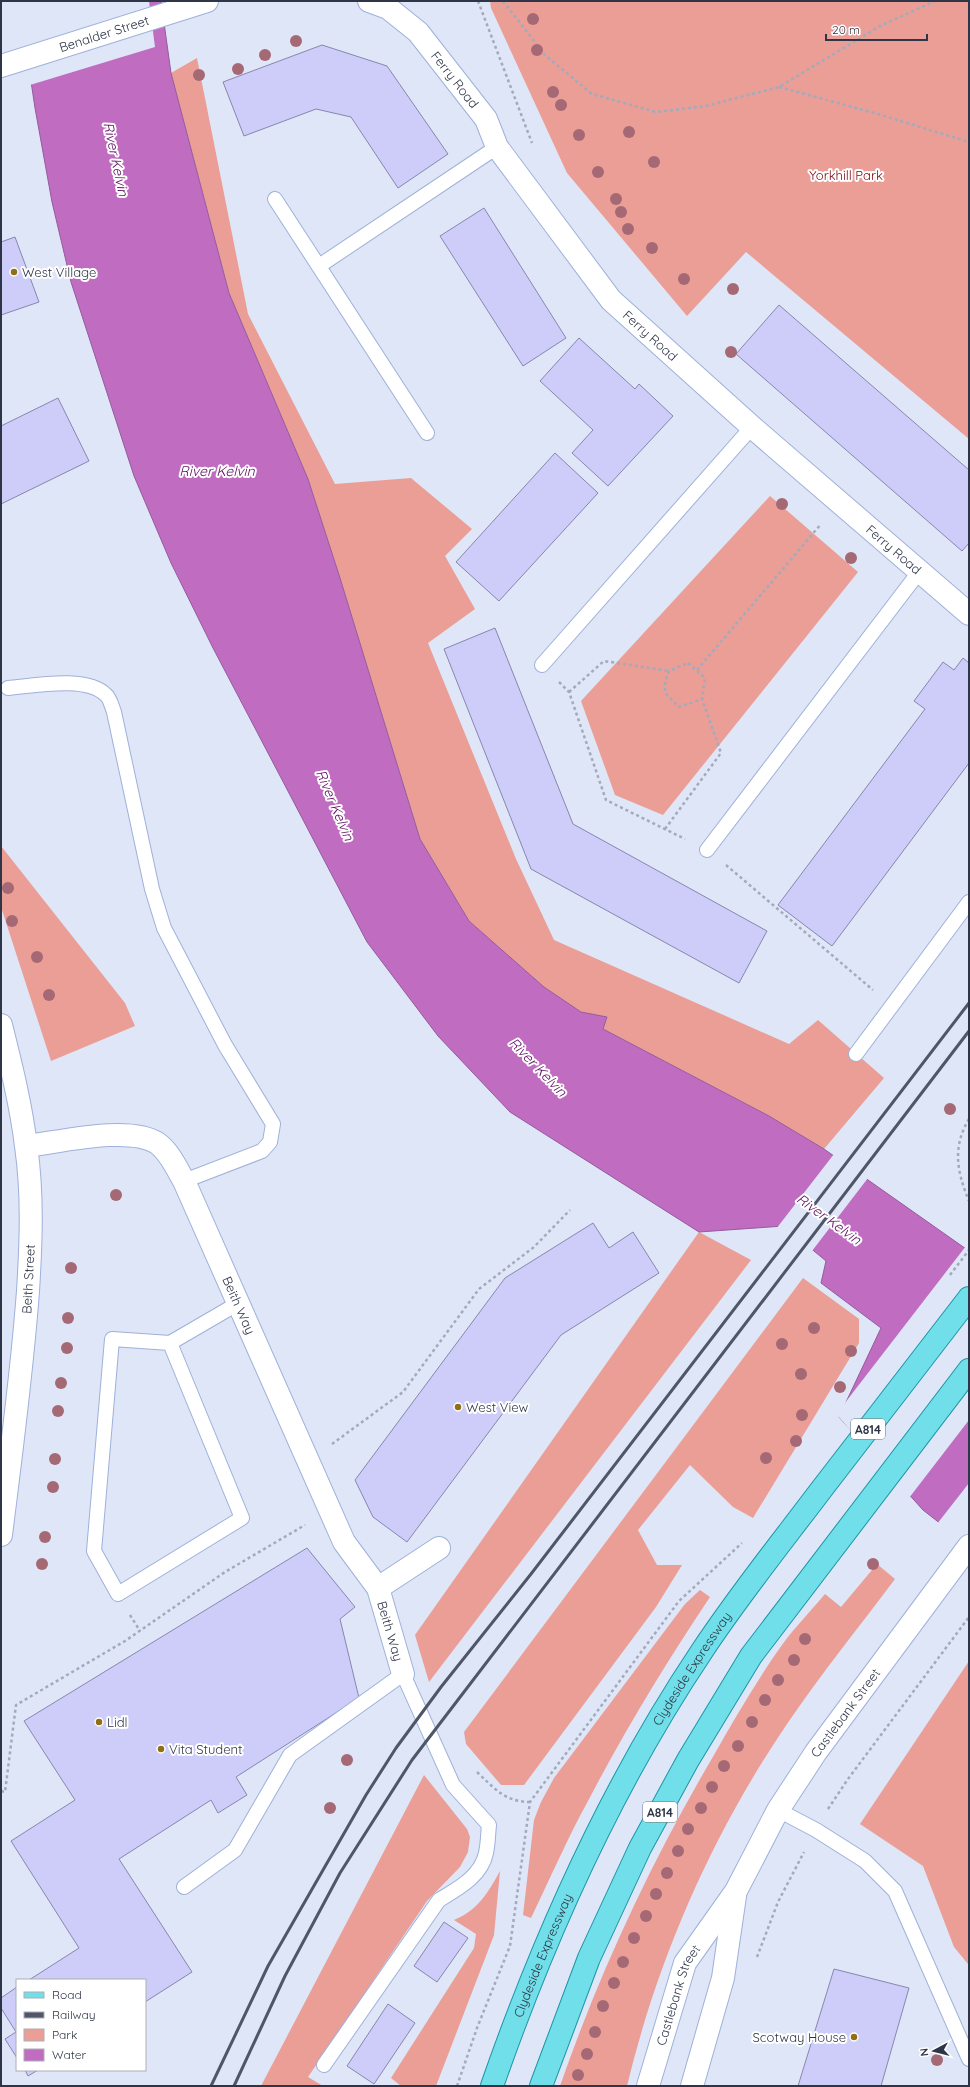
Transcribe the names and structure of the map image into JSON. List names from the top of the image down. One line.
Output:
{"streets":{"main road":["A814","Clydeside Expressway"],"street":["Benalder Street","Ferry Road","Beith Street","Beith Way","Castlebank Street"]},"crossings":[["Beith Street","Beith Way"]],"water":["River Kelvin"],"parks":["Yorkhill Park"],"places":["West Village","West View","Lidl","Vita Student","Scotway House"],"legend":["Road","Railway","Park","Water"],"scale_bar":"20 m","north":"left"}
